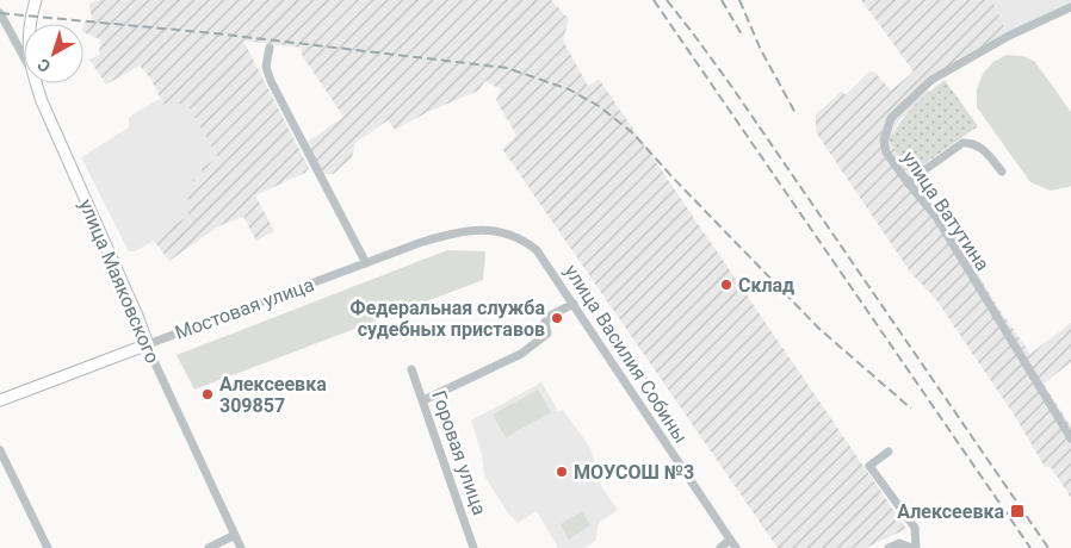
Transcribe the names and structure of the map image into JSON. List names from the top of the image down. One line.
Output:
{"streets":{"main road":["улица Маяковского","Мостовая улица"],"street":["улица Ватутина","улица Василия Собины","Горовая улица"]},"crossings":[["улица Маяковского","Мостовая улица"],["Мостовая улица","улица Василия Собины"]],"places":{"other":["Склад","Федеральная служба судебных приставов","Алексеевка 309857","МОУСОШ №3"],"transit":["Алексеевка"]},"north":"bottom left"}
